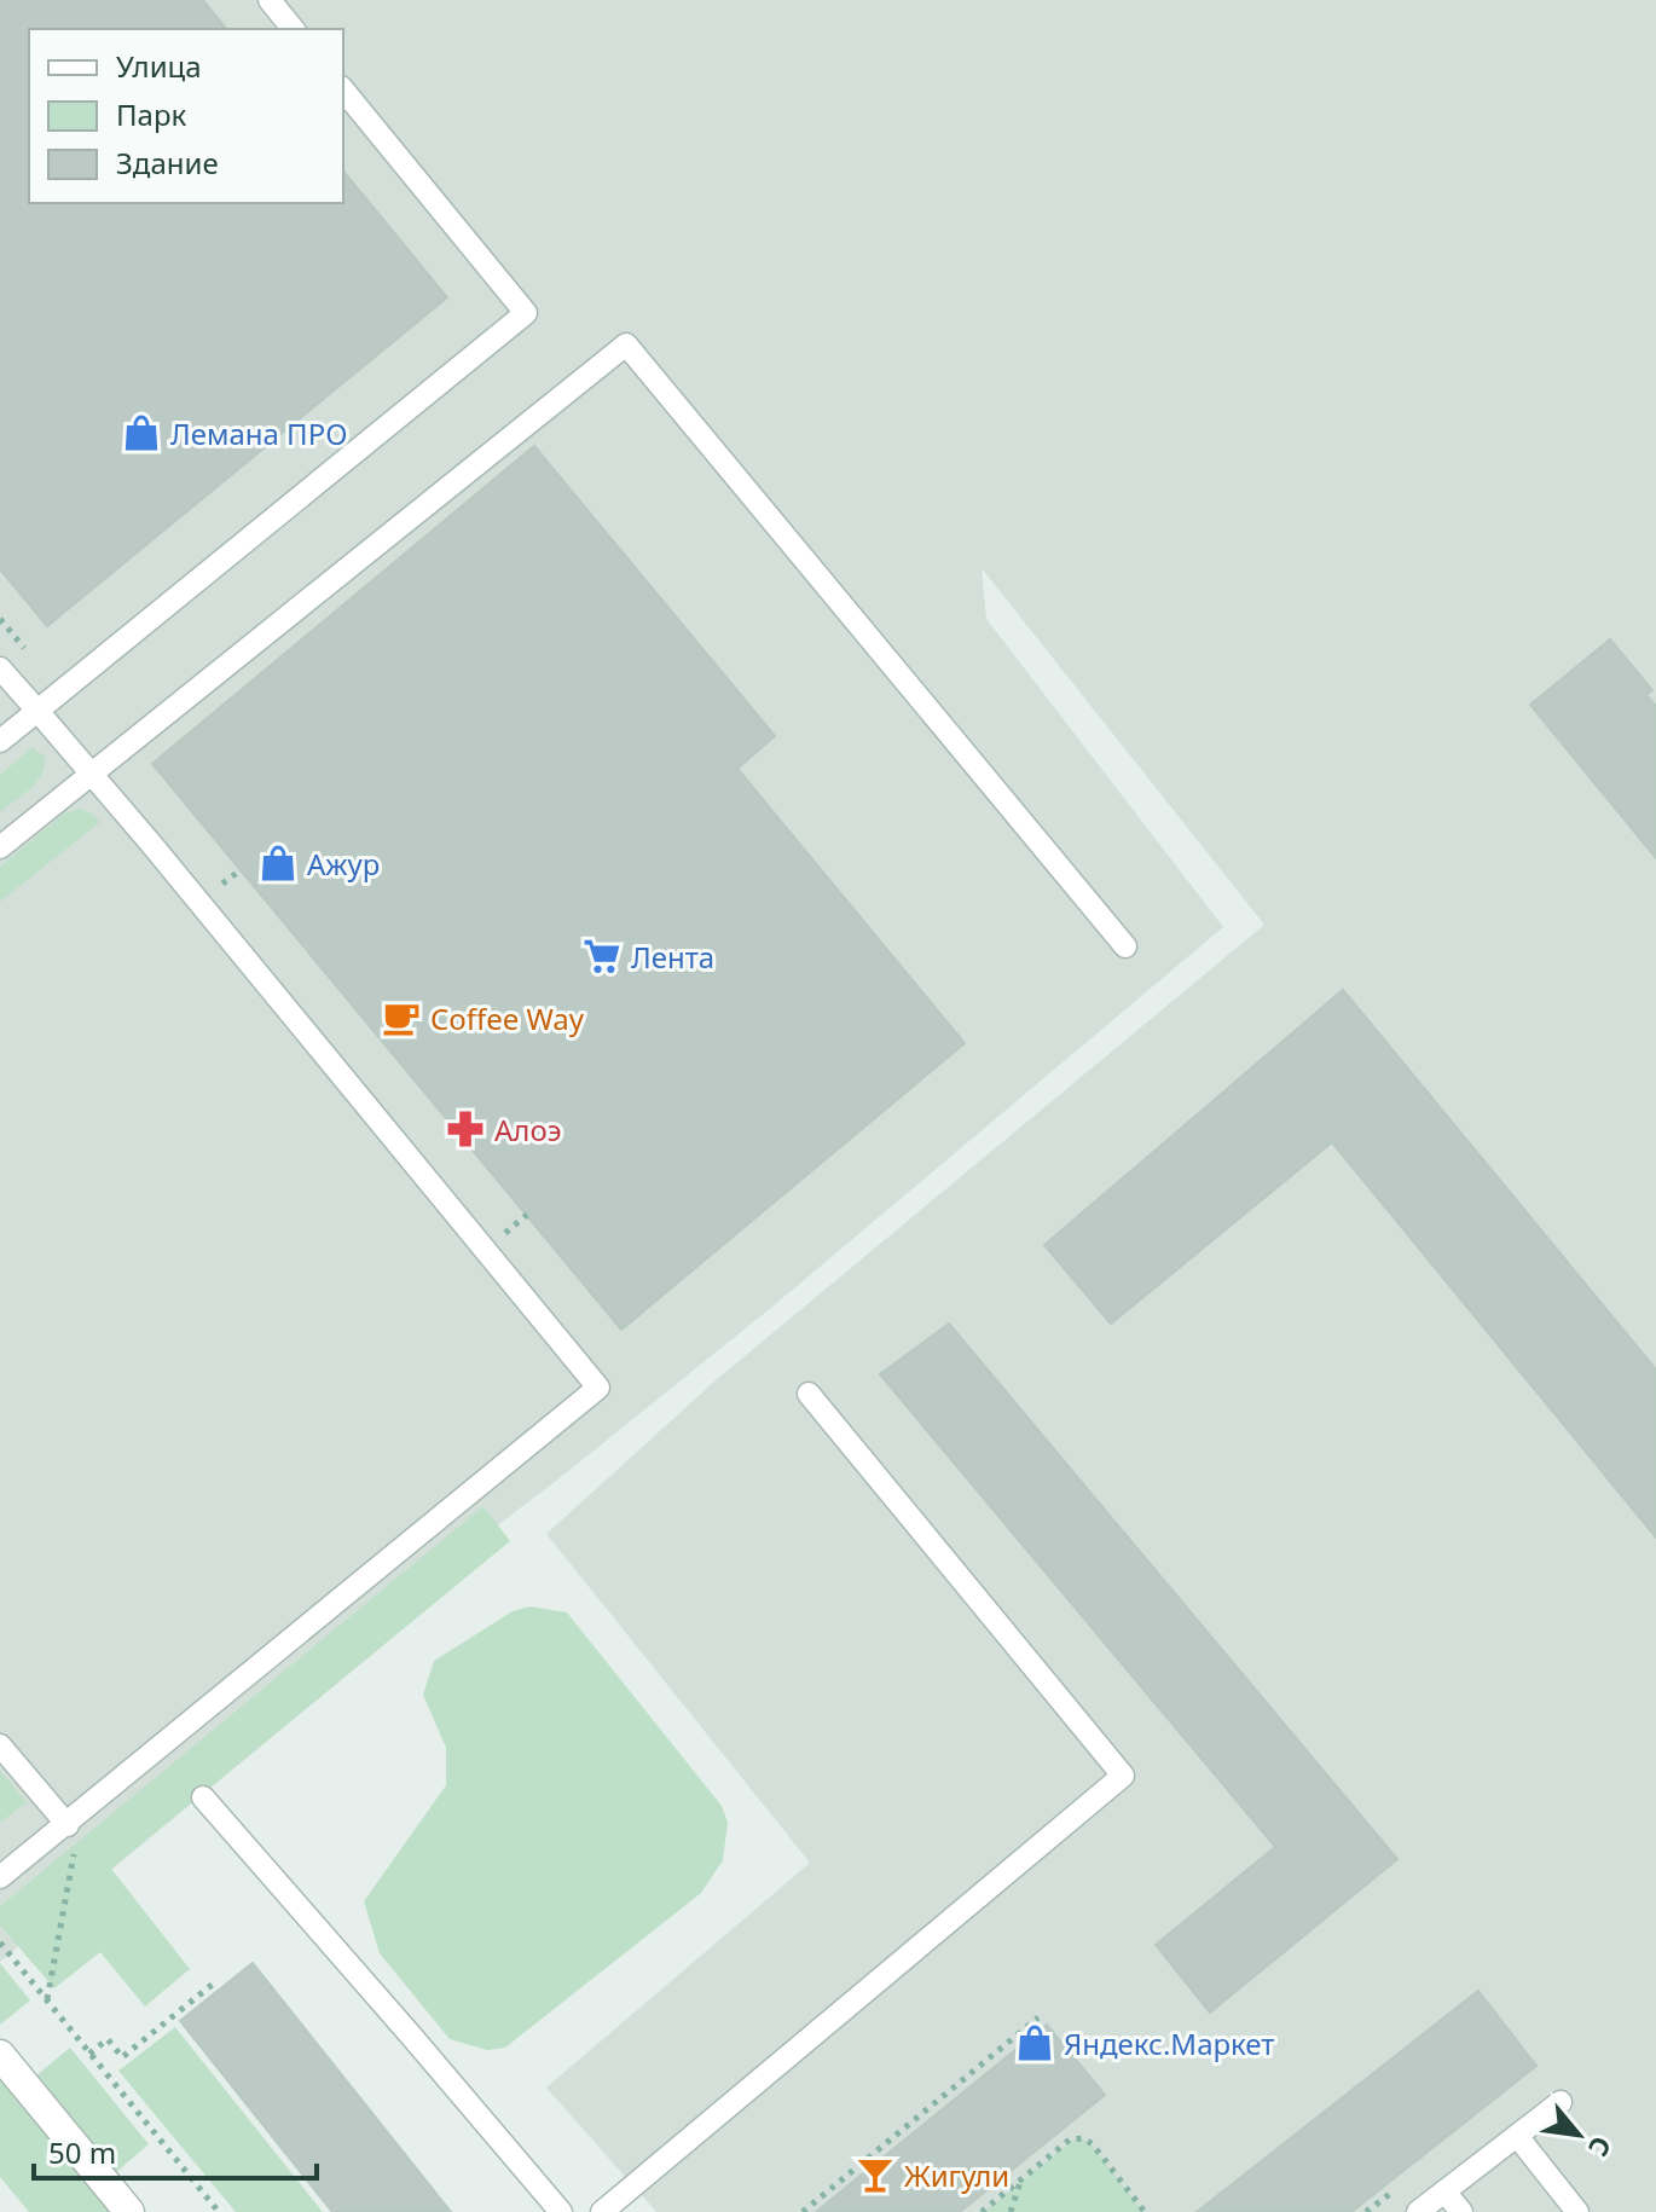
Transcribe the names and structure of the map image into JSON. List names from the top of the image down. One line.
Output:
{"places":{"shop":["Лемана ПРО","Ажур","Яндекс.Маркет"],"supermarket":["Лента"],"cafe":["Coffee Way"],"pharmacy":["Алоэ"],"bar":["Жигули"]},"legend":["Улица","Парк","Здание"],"scale_bar":"50 m","north":"bottom right"}
